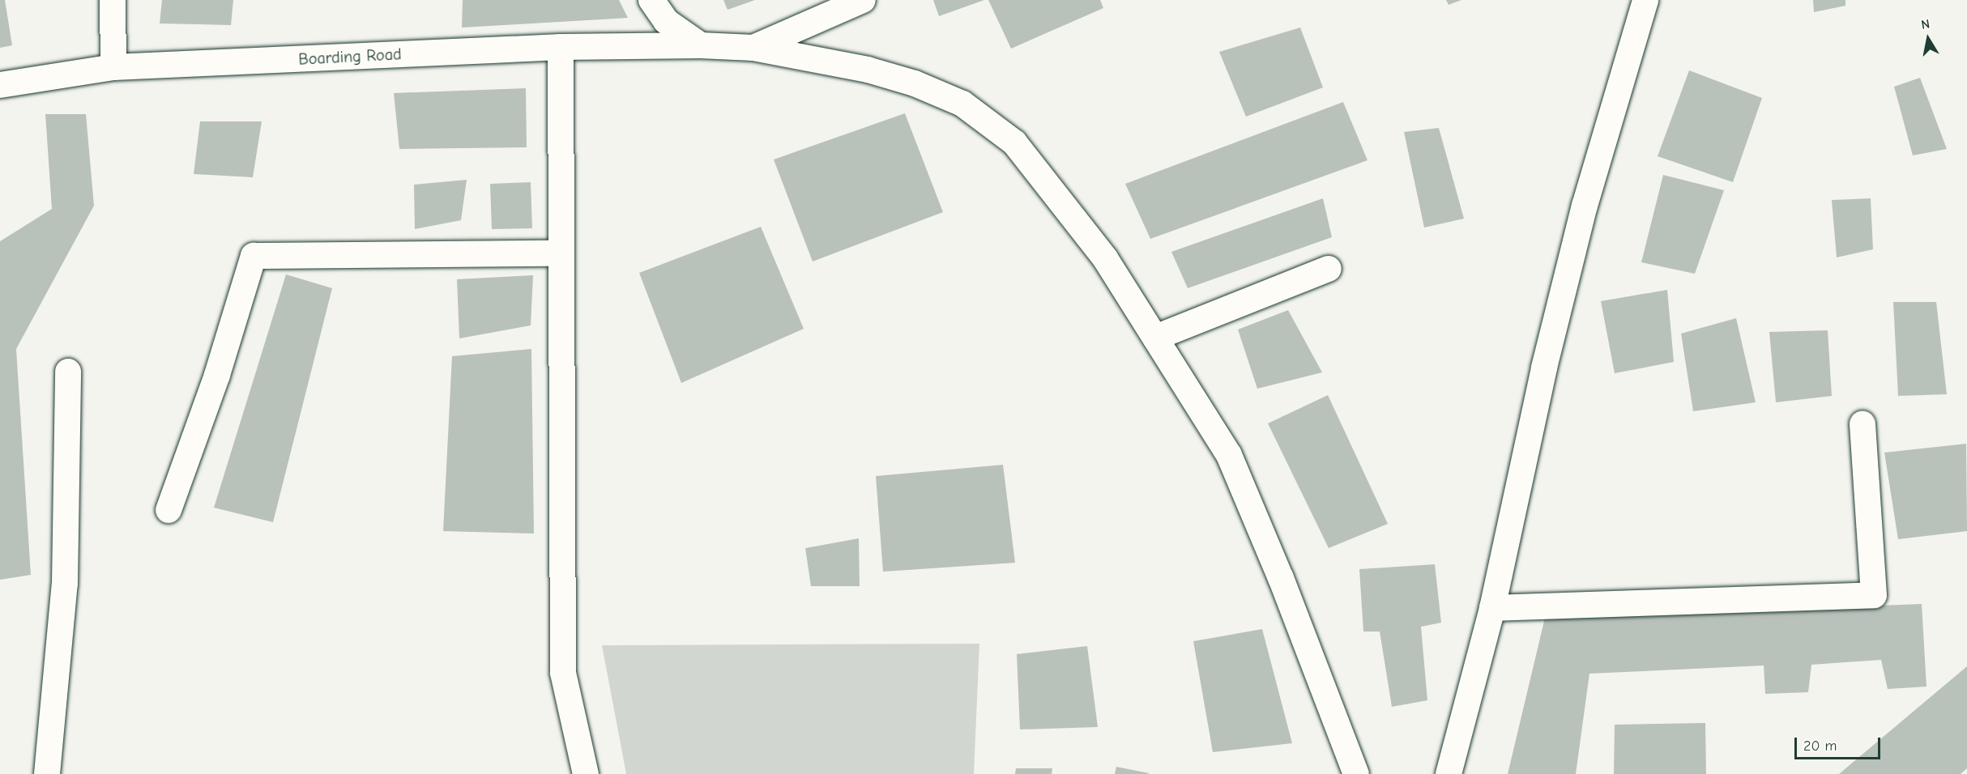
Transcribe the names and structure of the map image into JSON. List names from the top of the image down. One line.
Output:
{"streets":{"street":["Boarding Road"]},"scale_bar":"20 m","north":"top"}
